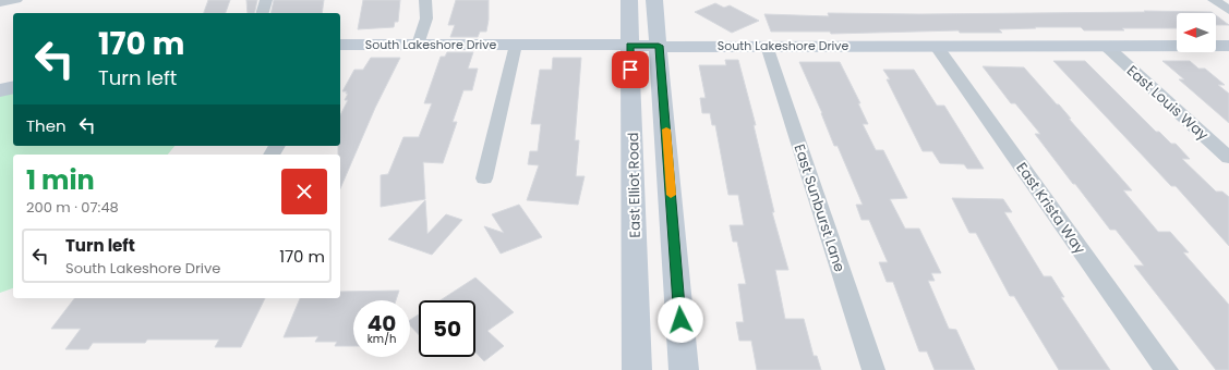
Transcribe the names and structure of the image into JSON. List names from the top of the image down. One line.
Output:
{"streets":{"main road":["South Lakeshore Drive","East Elliot Road"],"street":["East Louis Way","East Sunburst Lane","East Krista Way"]},"crossings":[["South Lakeshore Drive","East Louis Way"],["South Lakeshore Drive","East Elliot Road"],["South Lakeshore Drive","East Sunburst Lane"],["South Lakeshore Drive","East Krista Way"]],"north":"left","page":{"turn":["170 m","Turn left"],"then":"Then","heading":["1 min","200 m · 07:48"],"list":[{"name":"Turn left","note":"South Lakeshore Drive","value":"170 m"}],"speed":"40 km/h","limit":"50"}}
